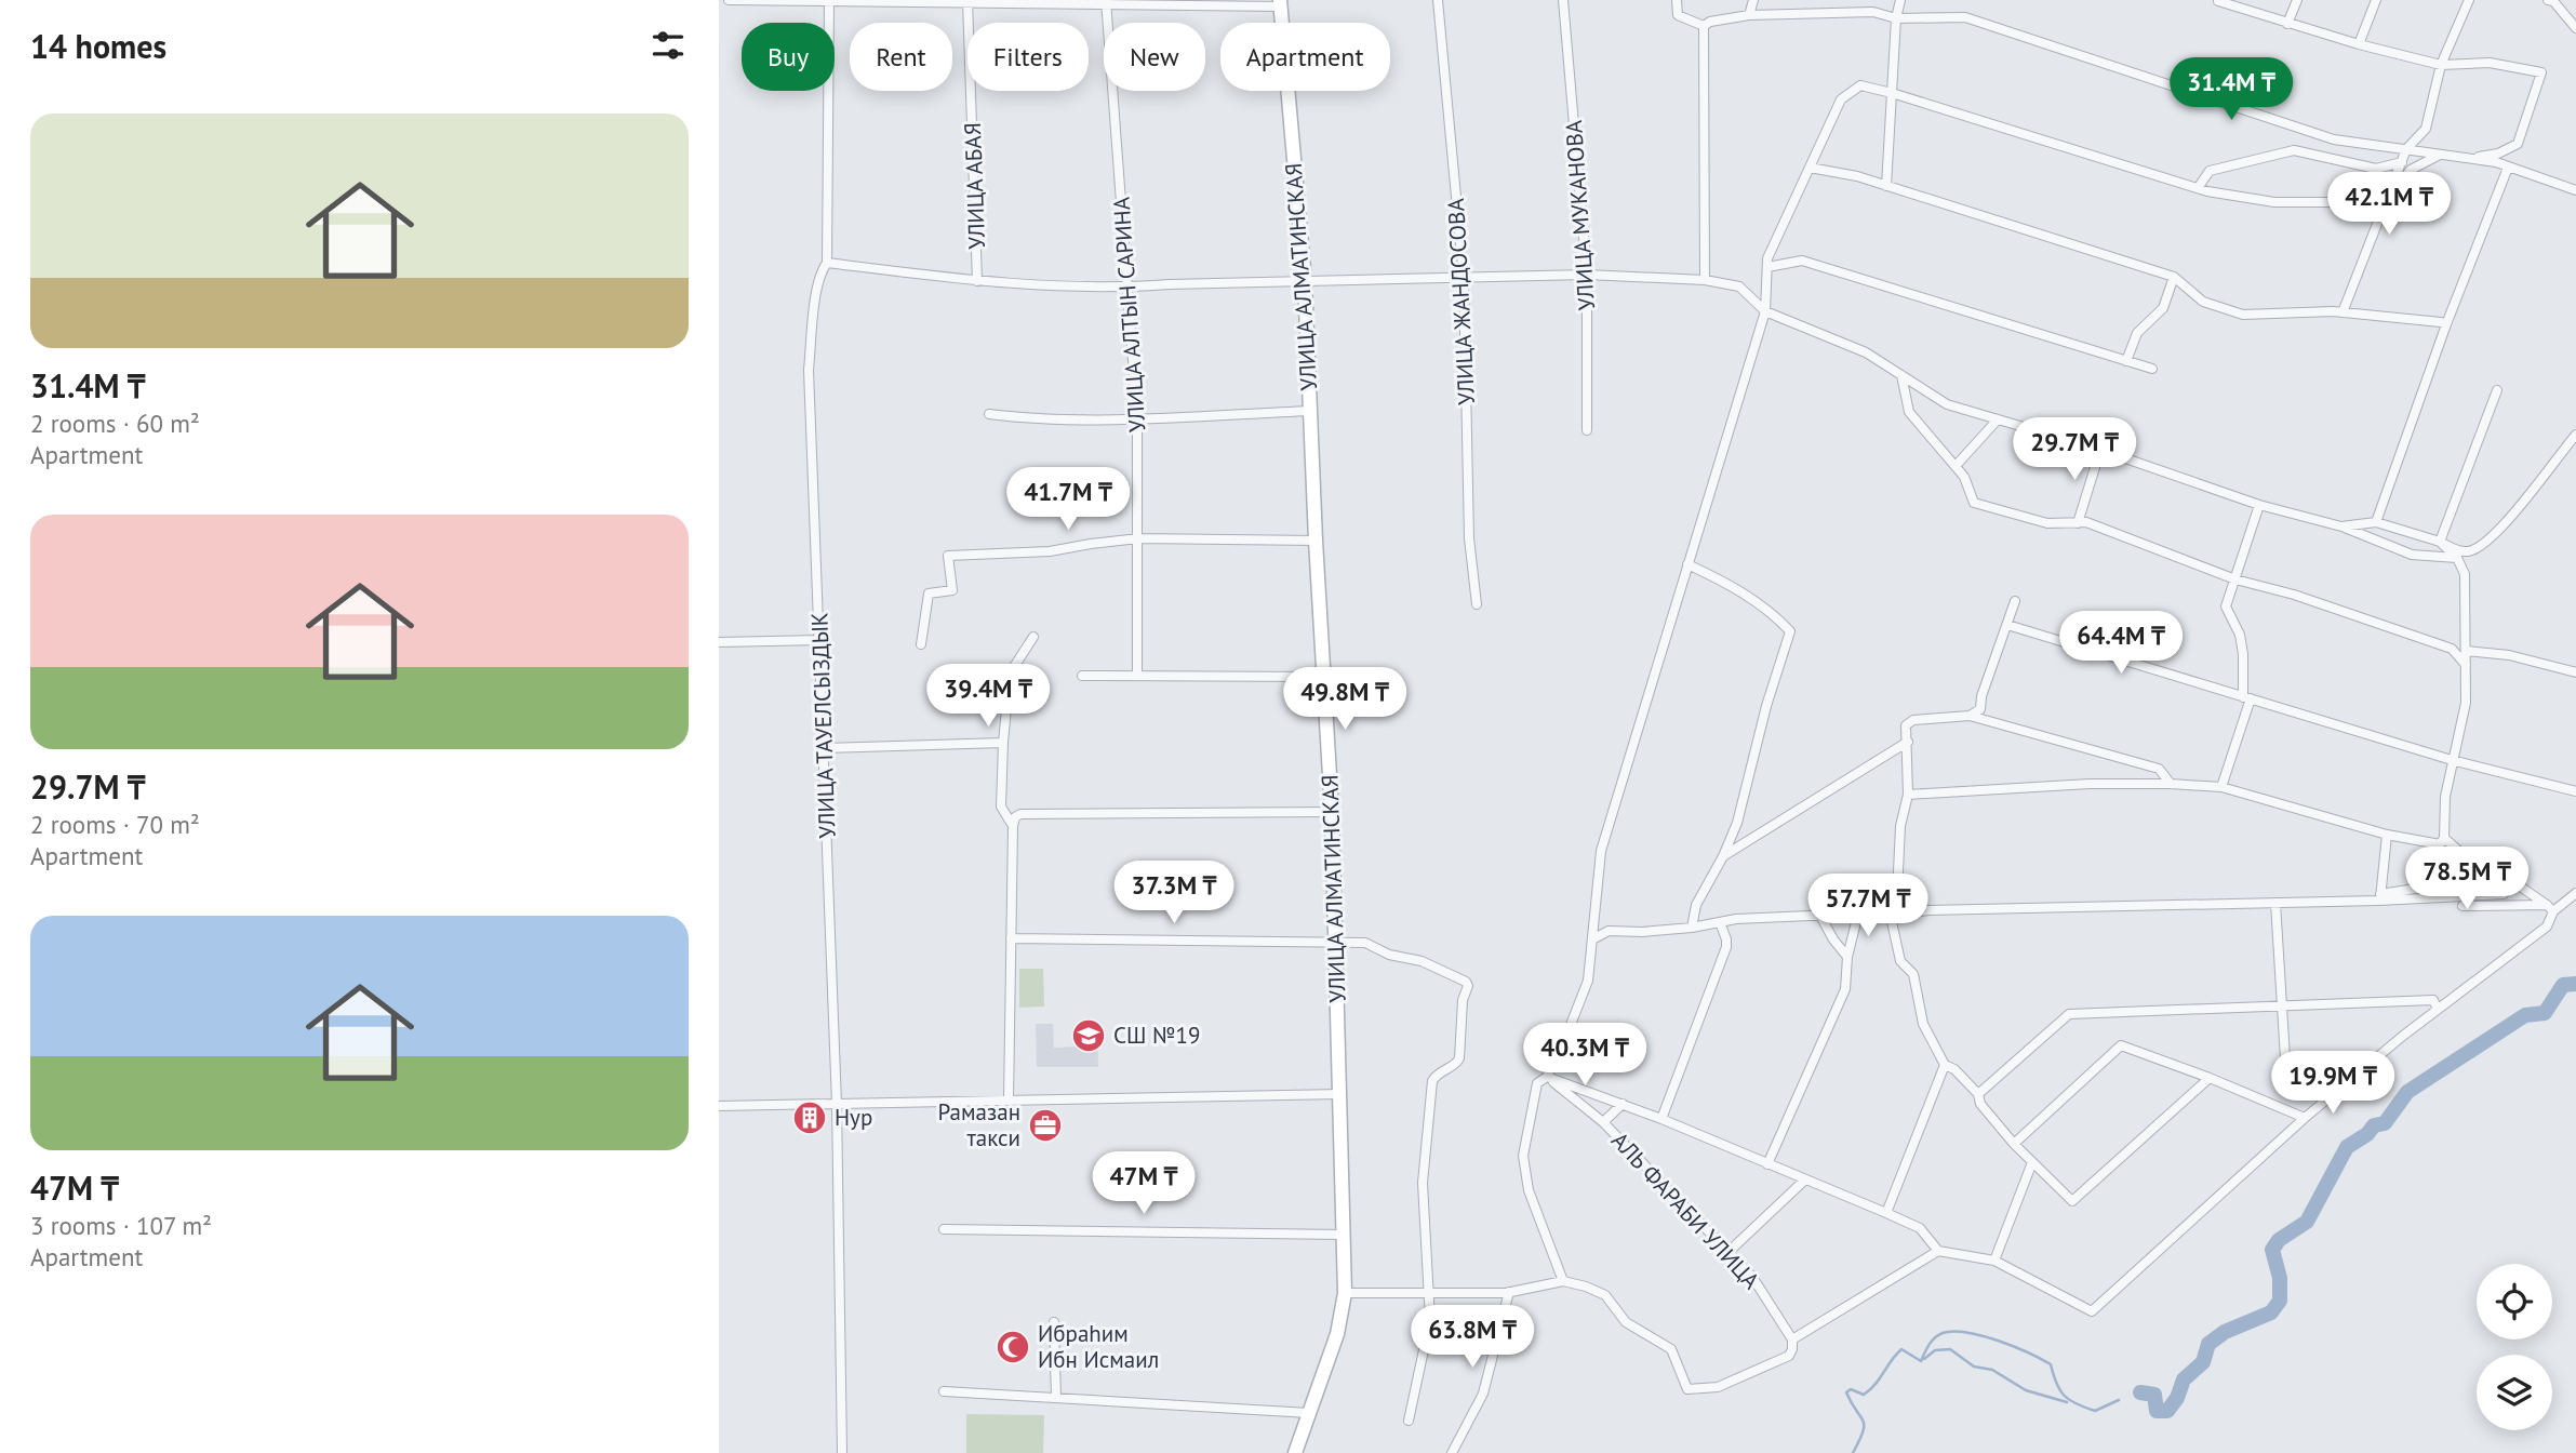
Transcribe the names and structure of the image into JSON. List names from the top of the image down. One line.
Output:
{"streets":{"street":["УЛИЦА АБАЯ","УЛИЦА МУКАНОВА","УЛИЦА АЛМАТИНСКАЯ","УЛИЦА ЖАНДОСОВА","УЛИЦА АЛТЫН САРИНА","УЛИЦА ТАУЕЛСЫЗДЫК","АЛЬ ФАРАБИ УЛИЦА"]},"places":{"school or university":["СШ №19"],"building":["Нур"],"office":["Рамазан такси"],"mosque":["Ибраһим Ибн Исмаил"]},"page":{"heading":"14 homes","chip":["Buy","Rent","Filters","New","Apartment"],"price":["31.4M ₸","42.1M ₸","29.7M ₸","41.7M ₸","64.4M ₸","39.4M ₸","49.8M ₸","78.5M ₸","37.3M ₸","57.7M ₸","40.3M ₸","19.9M ₸","47M ₸","63.8M ₸"],"list":[{"name":"31.4M ₸","note":"2 rooms · 60 m² · Apartment"},{"name":"29.7M ₸","note":"2 rooms · 70 m² · Apartment"},{"name":"47M ₸","note":"3 rooms · 107 m² · Apartment"}]}}
